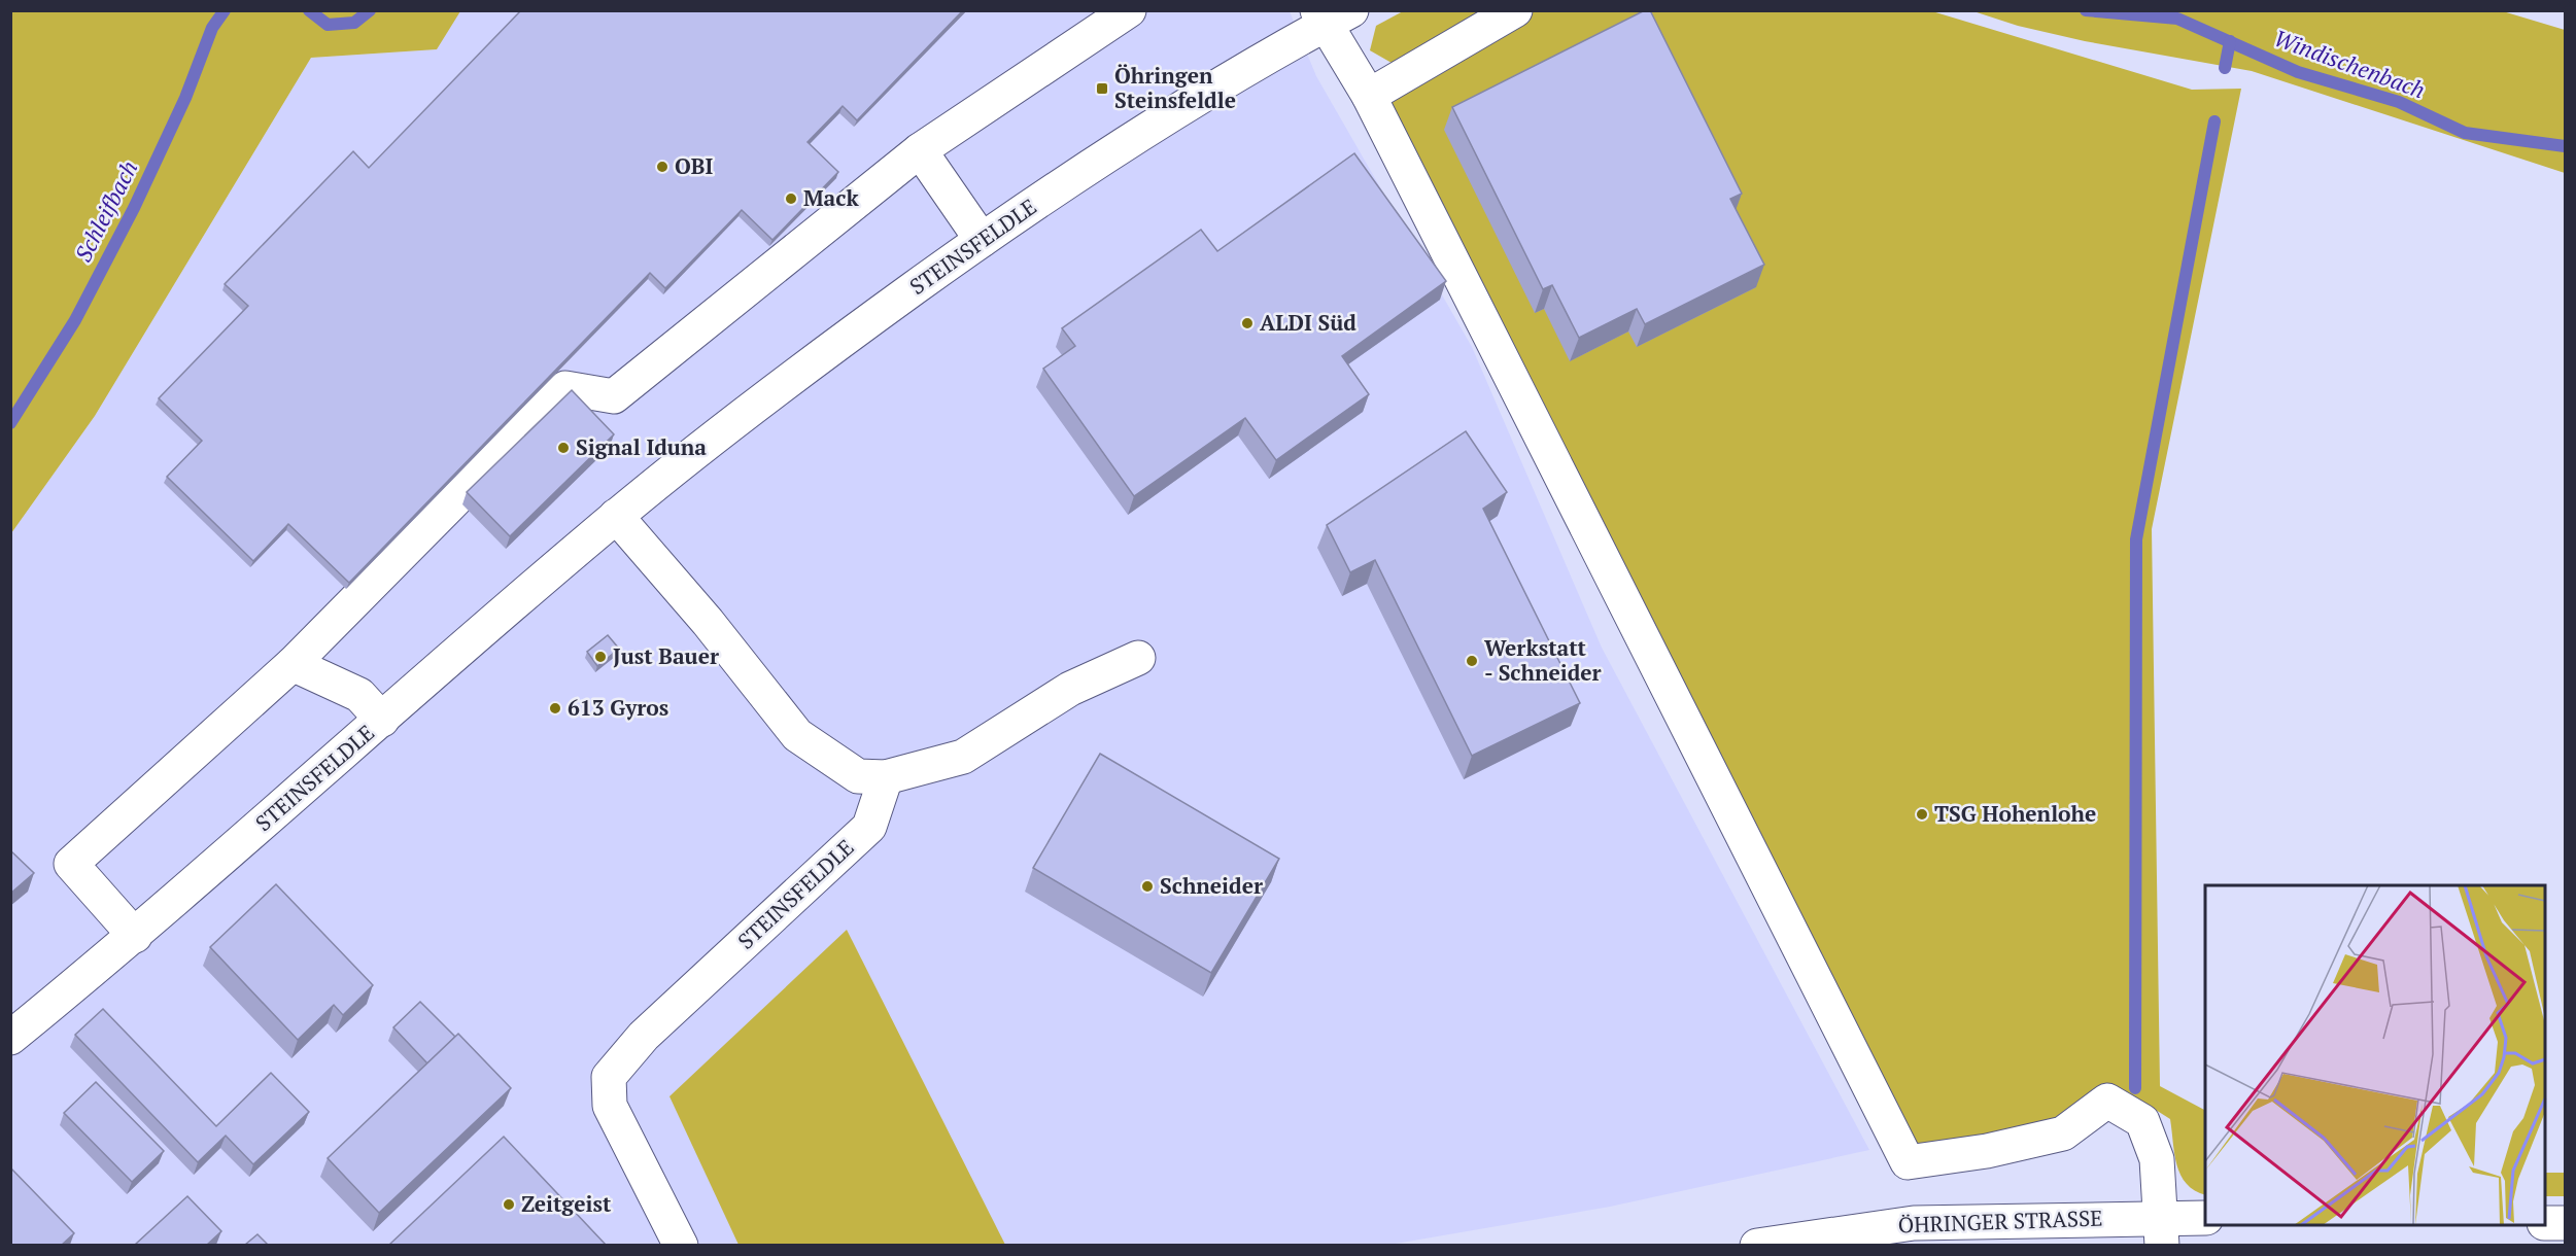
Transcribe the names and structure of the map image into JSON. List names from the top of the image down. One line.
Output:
{"streets":{"street":["STEINSFELDLE","ÖHRINGER STRASSE"]},"water":["Windischenbach","Schleifbach"],"places":{"transit":["Öhringen Steinsfeldle"],"other":["OBI","Mack","ALDI Süd","Signal Iduna","Just Bauer","Werkstatt - Schneider","613 Gyros","TSG Hohenlohe","Schneider","Zeitgeist"]}}
